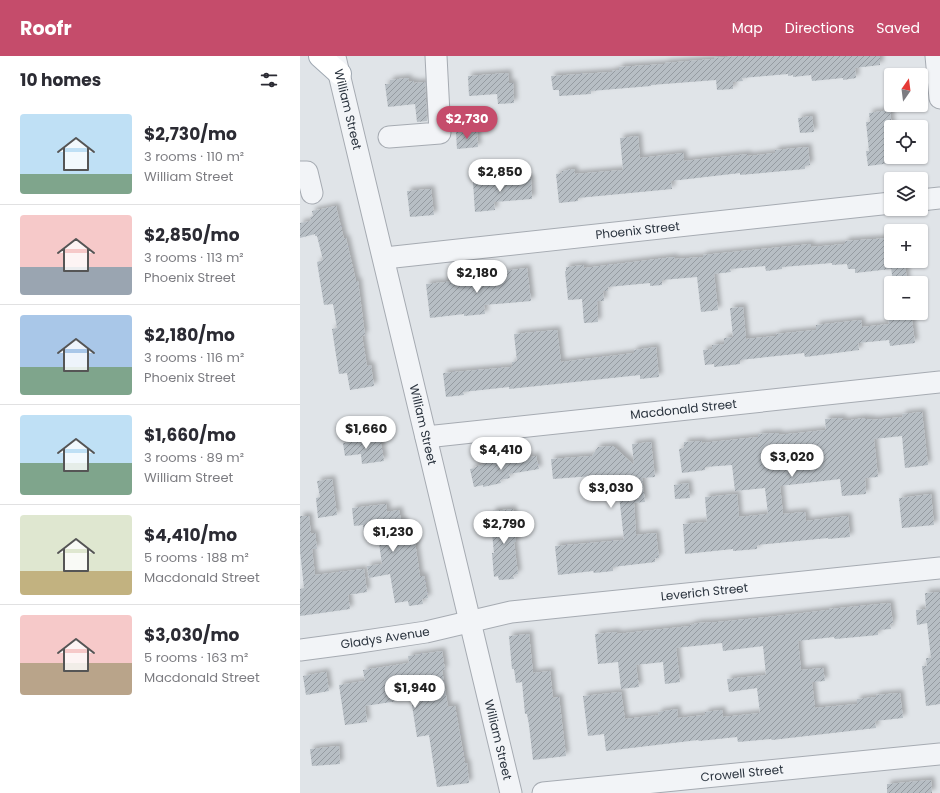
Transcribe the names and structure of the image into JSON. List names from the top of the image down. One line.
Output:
{"streets":{"street":["William Street","Phoenix Street","Macdonald Street","Leverich Street","Gladys Avenue","Crowell Street"]},"crossings":[["William Street","Phoenix Street"],["William Street","Macdonald Street"],["William Street","Leverich Street"],["William Street","Gladys Avenue"],["Leverich Street","Gladys Avenue"]],"north":"top","page":{"header":"Roofr","nav":["Map","Directions","Saved"],"heading":"10 homes","map_buttons":["+","−"],"list":[{"name":"$2,730/mo","note":"3 rooms · 110 m² · William Street"},{"name":"$2,850/mo","note":"3 rooms · 113 m² · Phoenix Street"},{"name":"$2,180/mo","note":"3 rooms · 116 m² · Phoenix Street"},{"name":"$1,660/mo","note":"3 rooms · 89 m² · William Street"},{"name":"$4,410/mo","note":"5 rooms · 188 m² · Macdonald Street"},{"name":"$3,030/mo","note":"5 rooms · 163 m² · Macdonald Street"}],"price":["$2,730","$2,850","$2,180","$1,660","$4,410","$3,020","$3,030","$2,790","$1,230","$1,940"]}}
